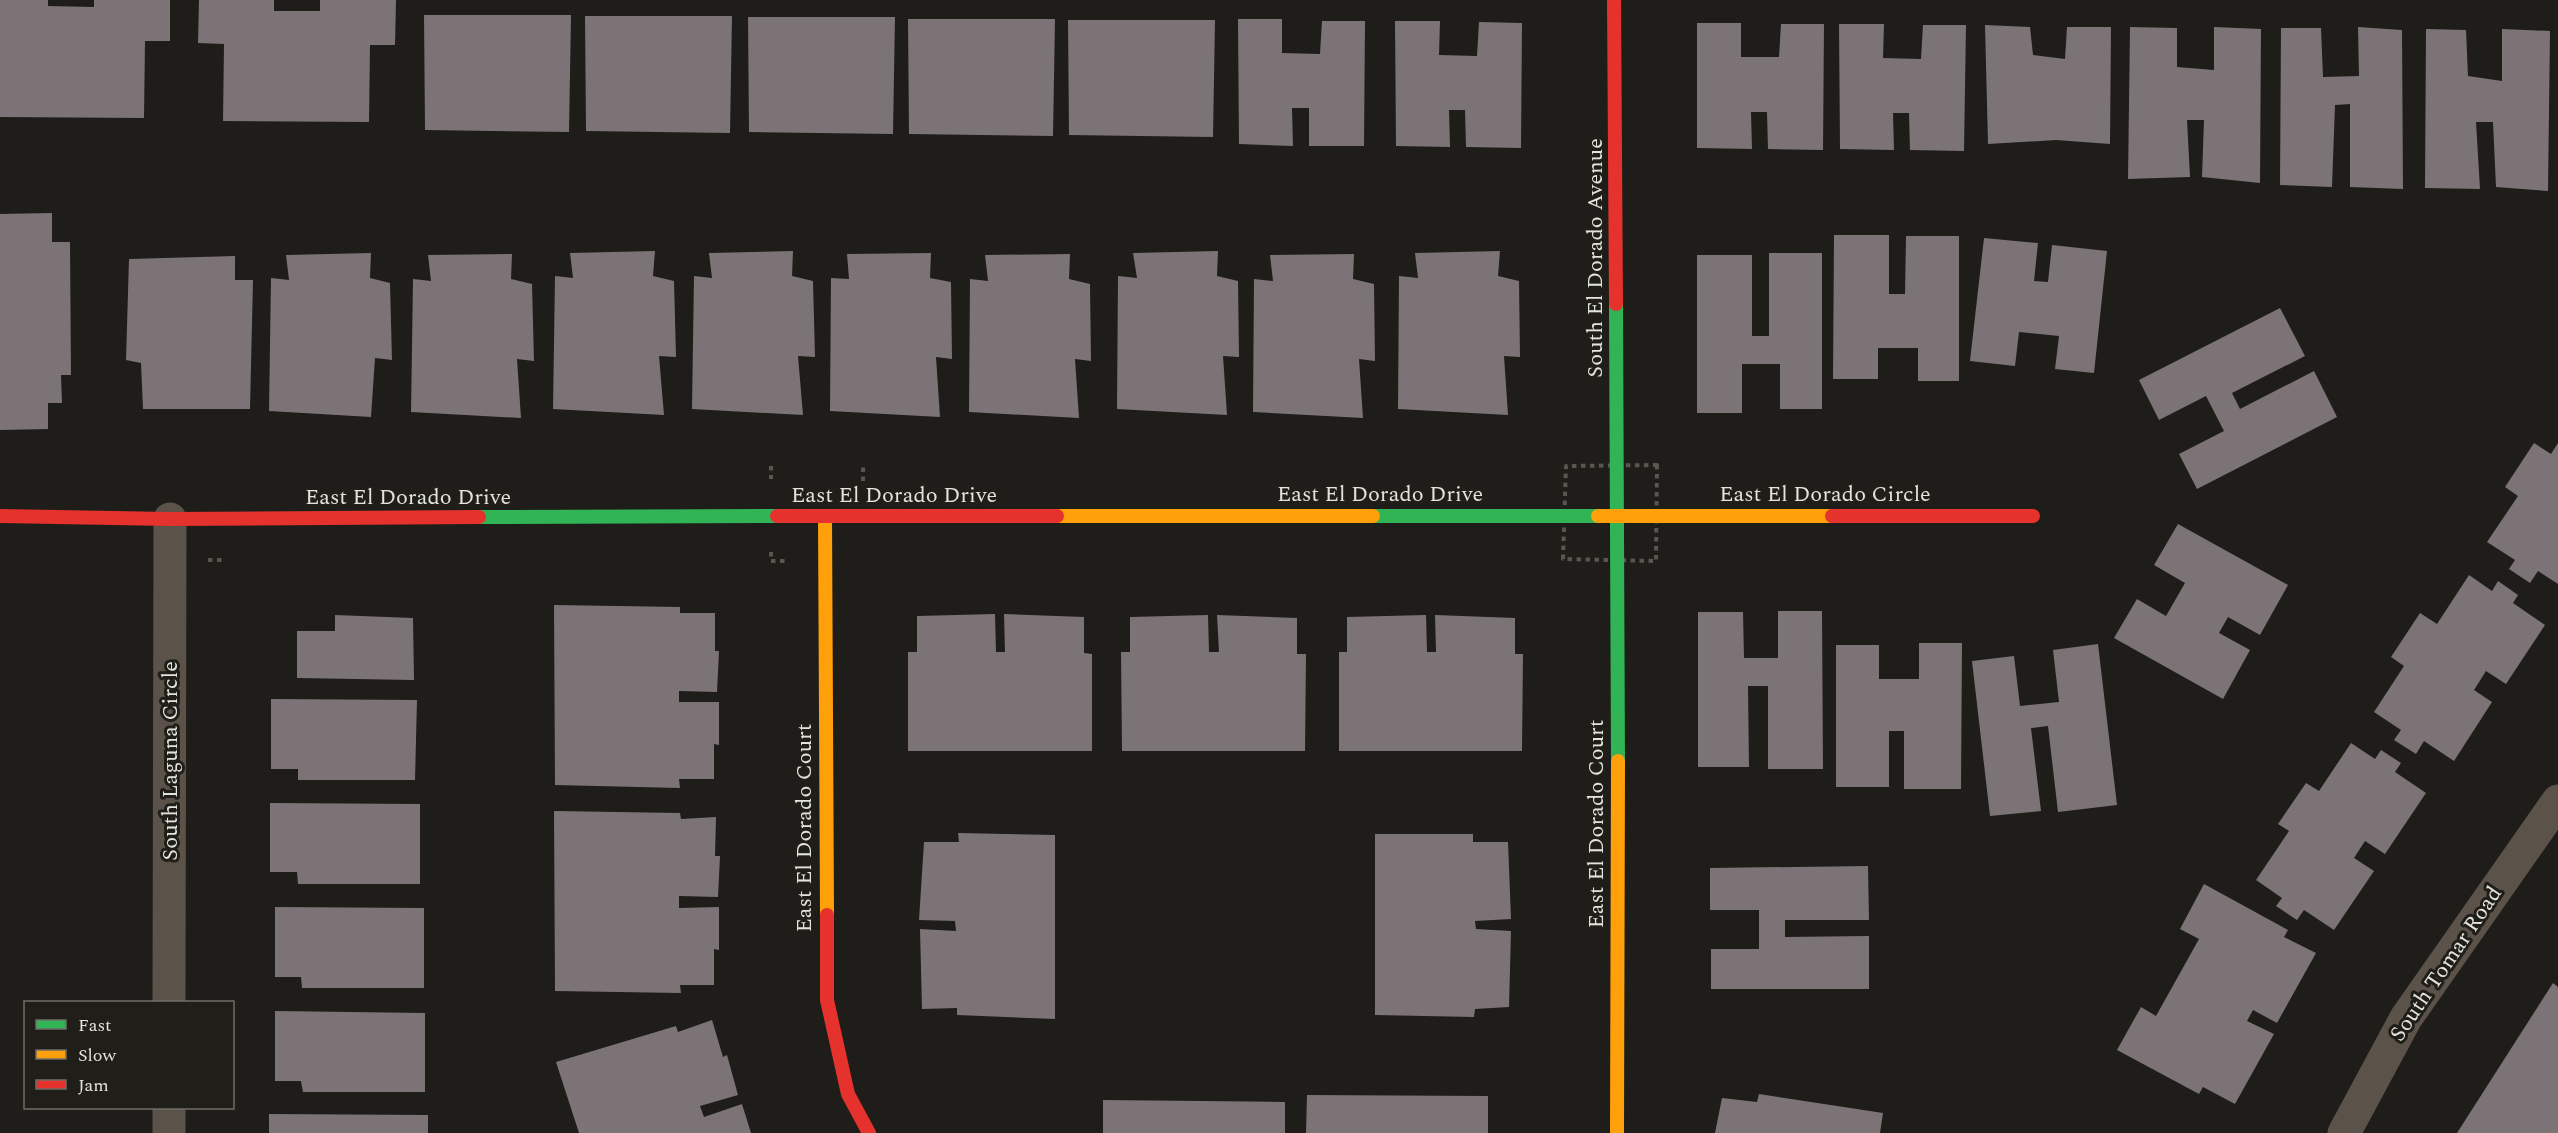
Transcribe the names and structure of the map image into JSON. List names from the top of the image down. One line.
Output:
{"streets":{"street":["South El Dorado Avenue","East El Dorado Drive","East El Dorado Circle","South Laguna Circle","East El Dorado Court","South Tomar Road"]},"crossings":[["South El Dorado Avenue","East El Dorado Drive"],["South El Dorado Avenue","East El Dorado Circle"],["South El Dorado Avenue","East El Dorado Court"],["East El Dorado Drive","East El Dorado Circle"],["East El Dorado Drive","South Laguna Circle"],["East El Dorado Drive","East El Dorado Court"],["East El Dorado Circle","East El Dorado Court"]],"legend":["Fast","Slow","Jam"]}
